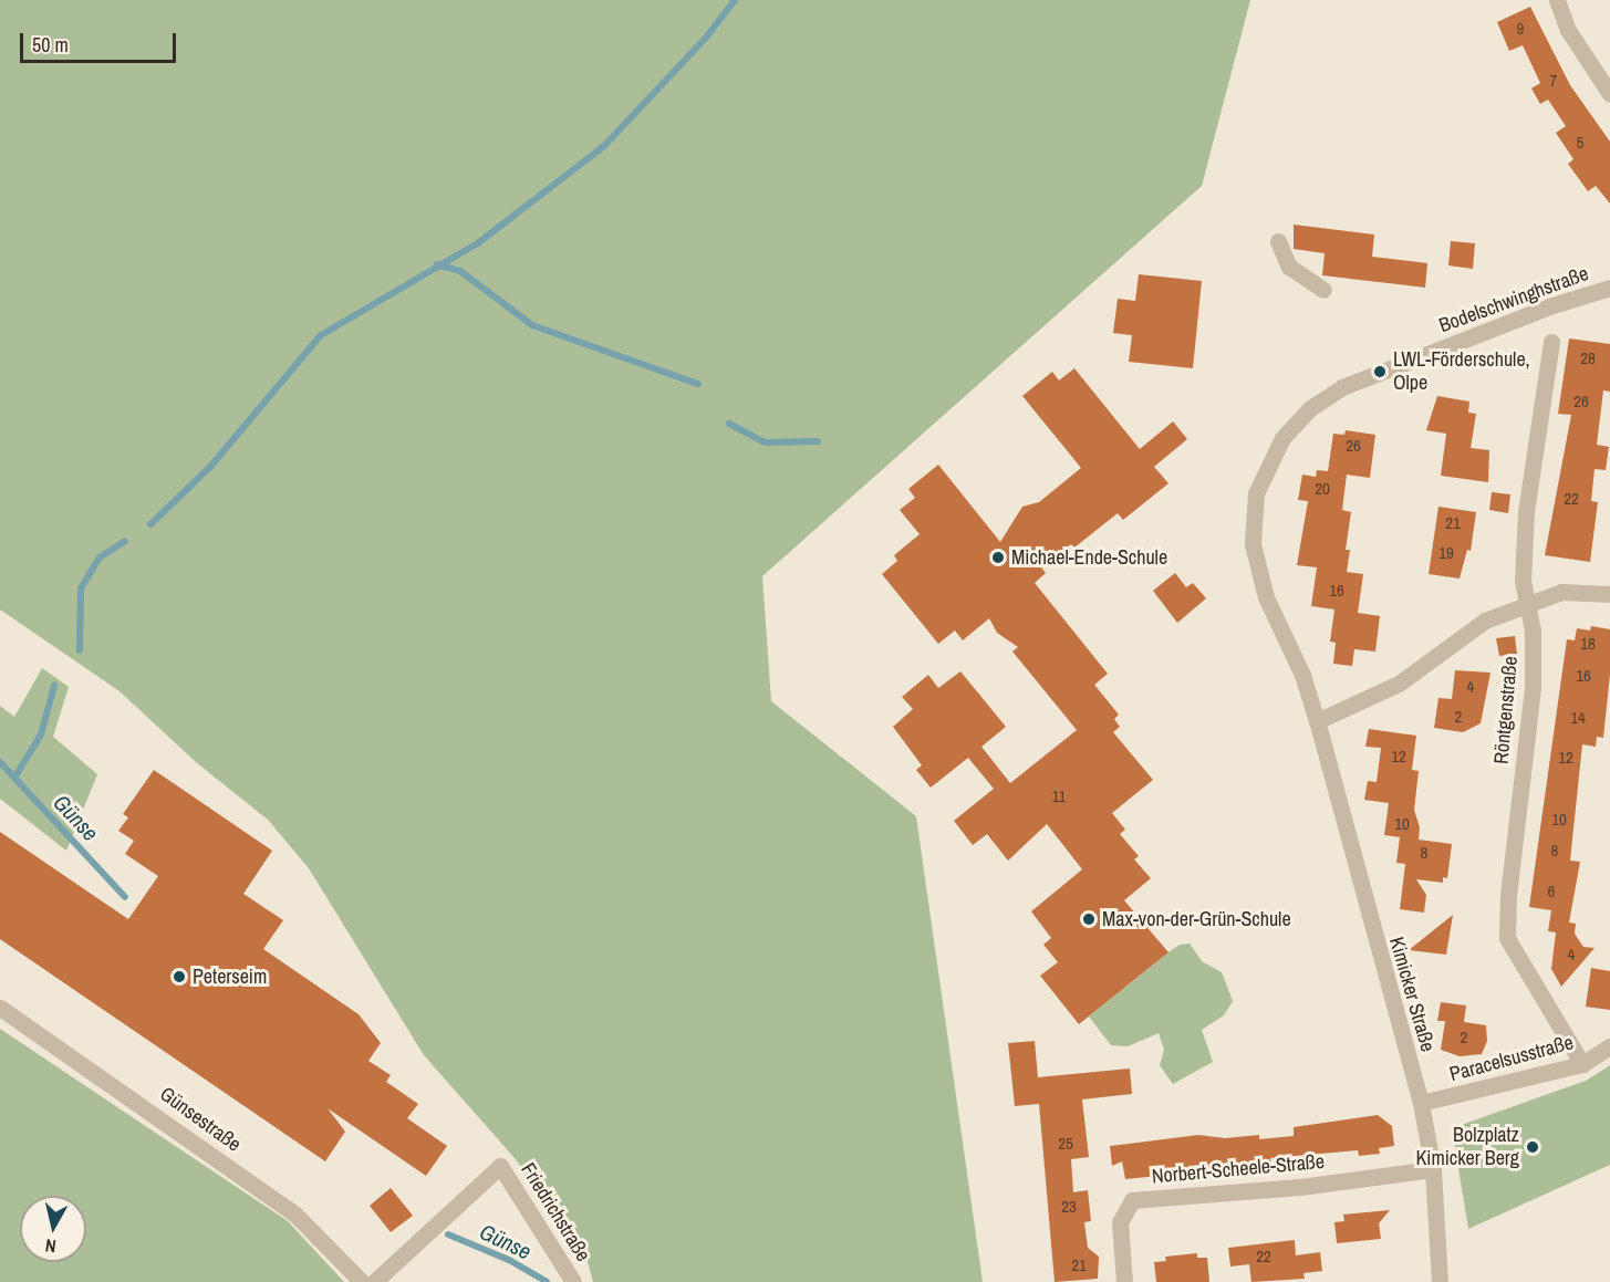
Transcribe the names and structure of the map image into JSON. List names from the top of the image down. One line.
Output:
{"streets":{"street":["Bodelschwinghstraße","Röntgenstraße","Kimicker Straße","Paracelsusstraße","Günsestraße","Norbert-Scheele-Straße","Friedrichstraße"]},"crossings":[["Bodelschwinghstraße","Kimicker Straße"],["Röntgenstraße","Paracelsusstraße"],["Kimicker Straße","Paracelsusstraße"],["Kimicker Straße","Norbert-Scheele-Straße"]],"water":["Günse"],"places":["LWL-Förderschule, Olpe","Michael-Ende-Schule","Max-von-der-Grün-Schule","Peterseim","Bolzplatz Kimicker Berg"],"house_numbers":["9","7","5","28","26","26","20","22","21","19","16","18","16","4","2","14","12","12","11","10","10","8","8","6","4","2","25","23","22","21"],"scale_bar":"50 m","north":"bottom"}
